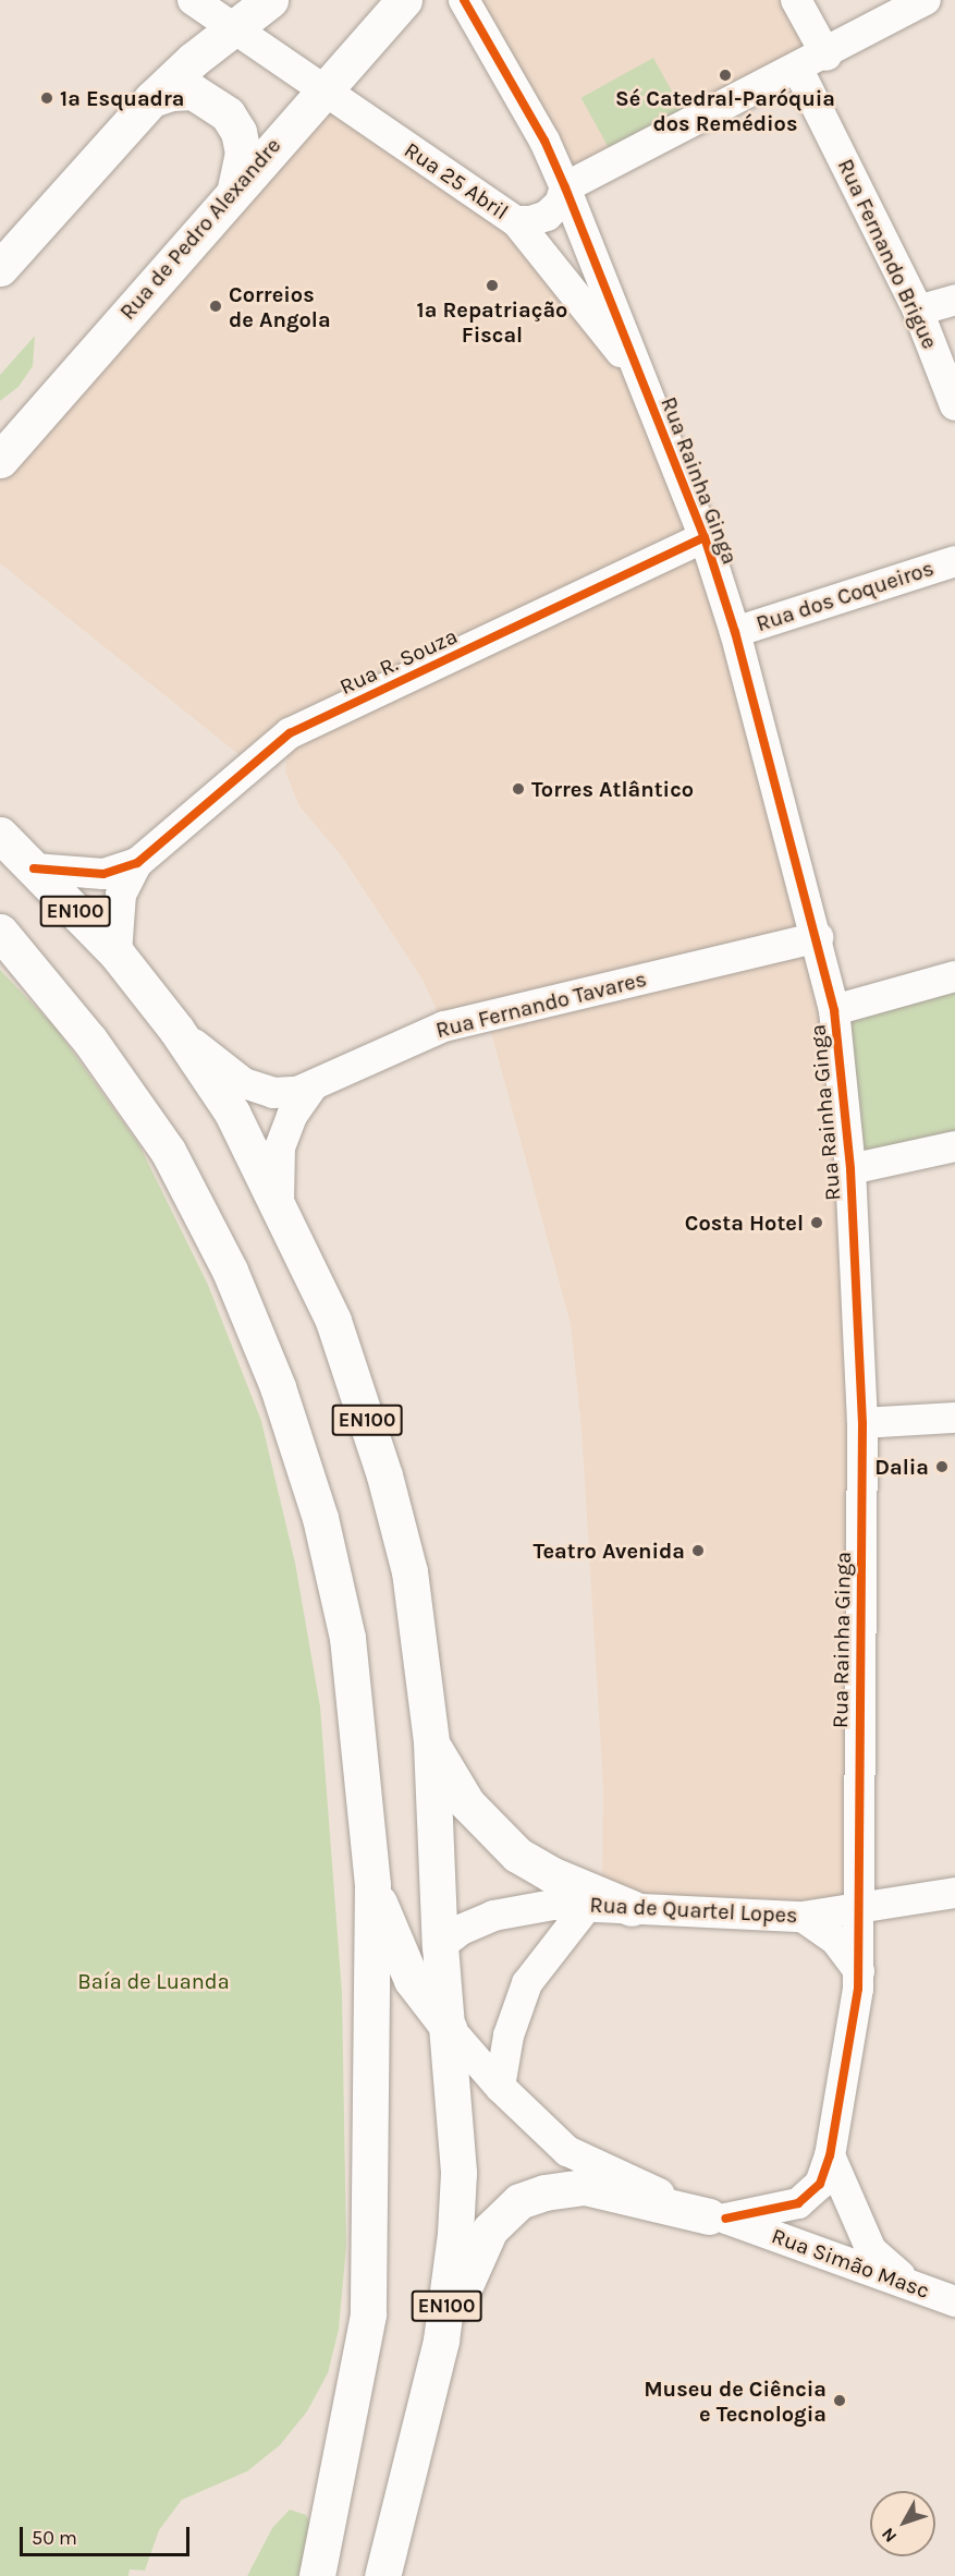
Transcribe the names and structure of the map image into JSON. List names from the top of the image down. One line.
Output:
{"streets":{"main road":["Rua de Pedro Alexandre","EN100"],"street":["Rua 25 Abril","Rua Fernando Brigue","Rua Rainha Ginga","Rua dos Coqueiros","Rua R. Souza","Rua Fernando Tavares","Rua de Quartel Lopes","Rua Simão Masc"]},"crossings":[["Rua 25 Abril","Rua de Pedro Alexandre"],["Rua 25 Abril","Rua Rainha Ginga"],["Rua Rainha Ginga","Rua dos Coqueiros"],["Rua Rainha Ginga","Rua R. Souza"],["Rua Rainha Ginga","Rua Fernando Tavares"],["Rua Rainha Ginga","Rua de Quartel Lopes"],["Rua Rainha Ginga","Rua Simão Masc"],["EN100","Rua Fernando Tavares"],["EN100","Rua de Quartel Lopes"]],"parks":["Baía de Luanda"],"places":["Sé Catedral-Paróquia dos Remédios","1ª Esquadra","1ª Repatriação Fiscal","Correios de Angola","Torres Atlântico","Costa Hotel","Dalia","Teatro Avenida","Museu de Ciência e Tecnologia"],"scale_bar":"50 m","north":"bottom left"}
